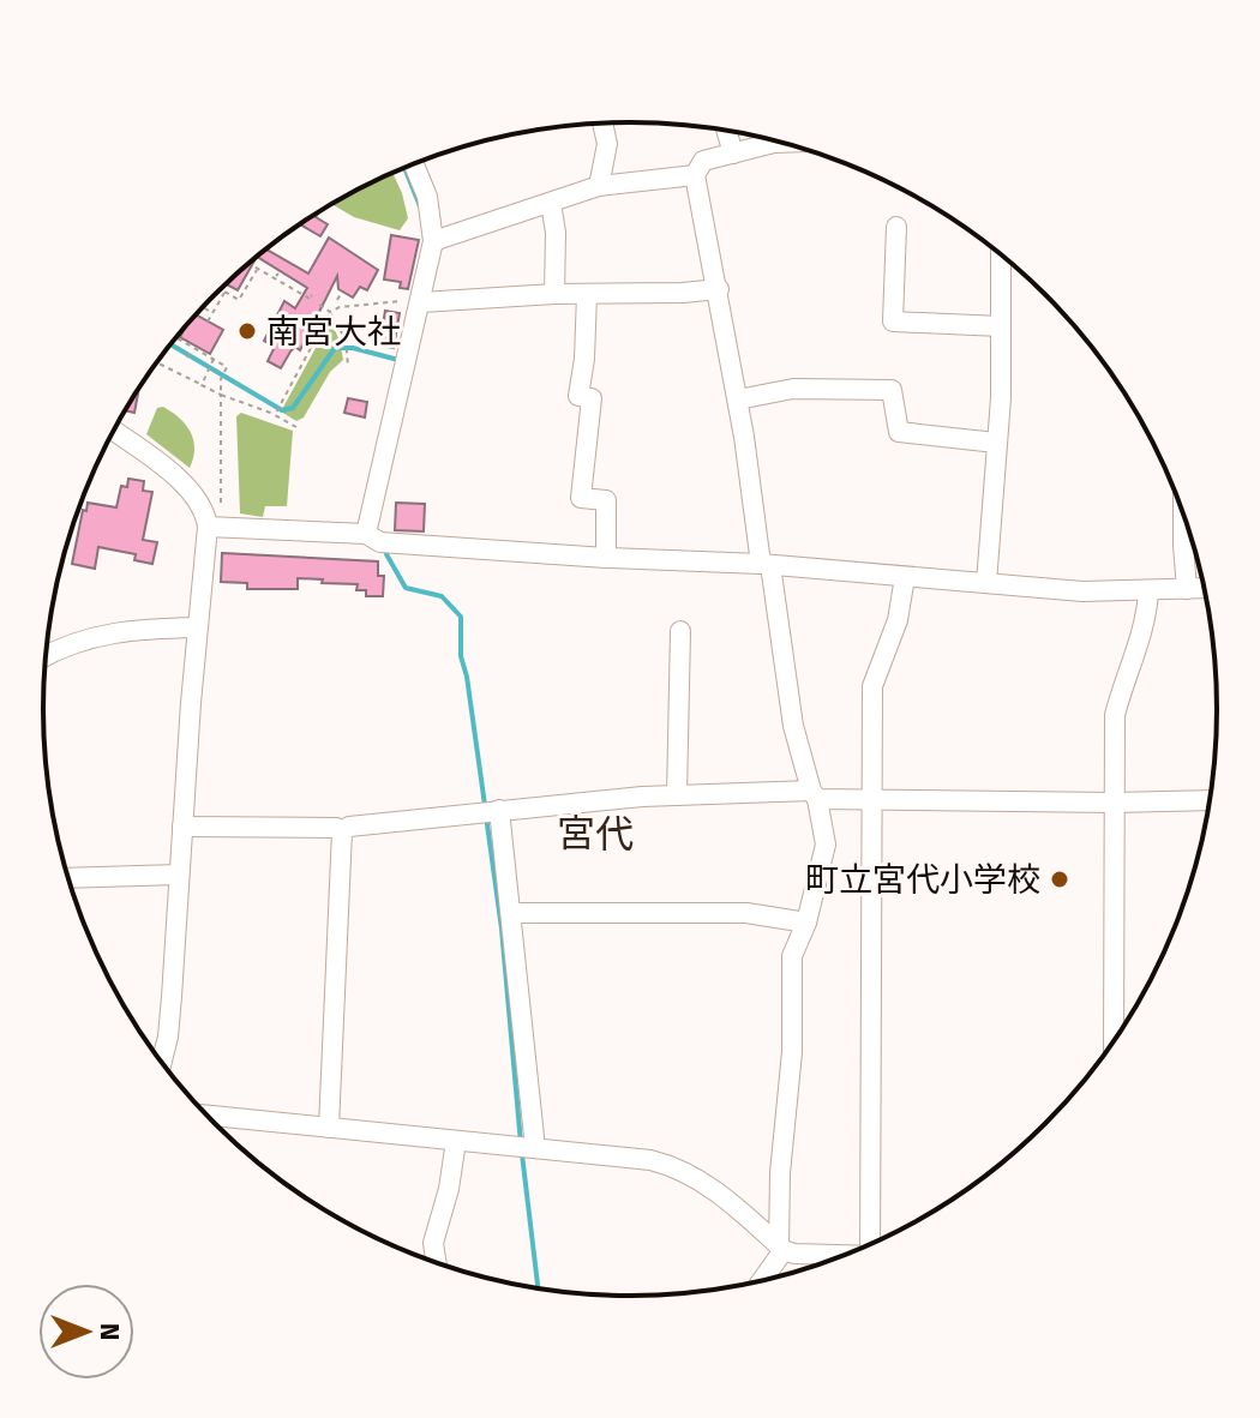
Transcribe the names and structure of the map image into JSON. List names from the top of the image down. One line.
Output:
{"districts":["宮代"],"places":["南宮大社","町立宮代小学校"],"north":"right"}
